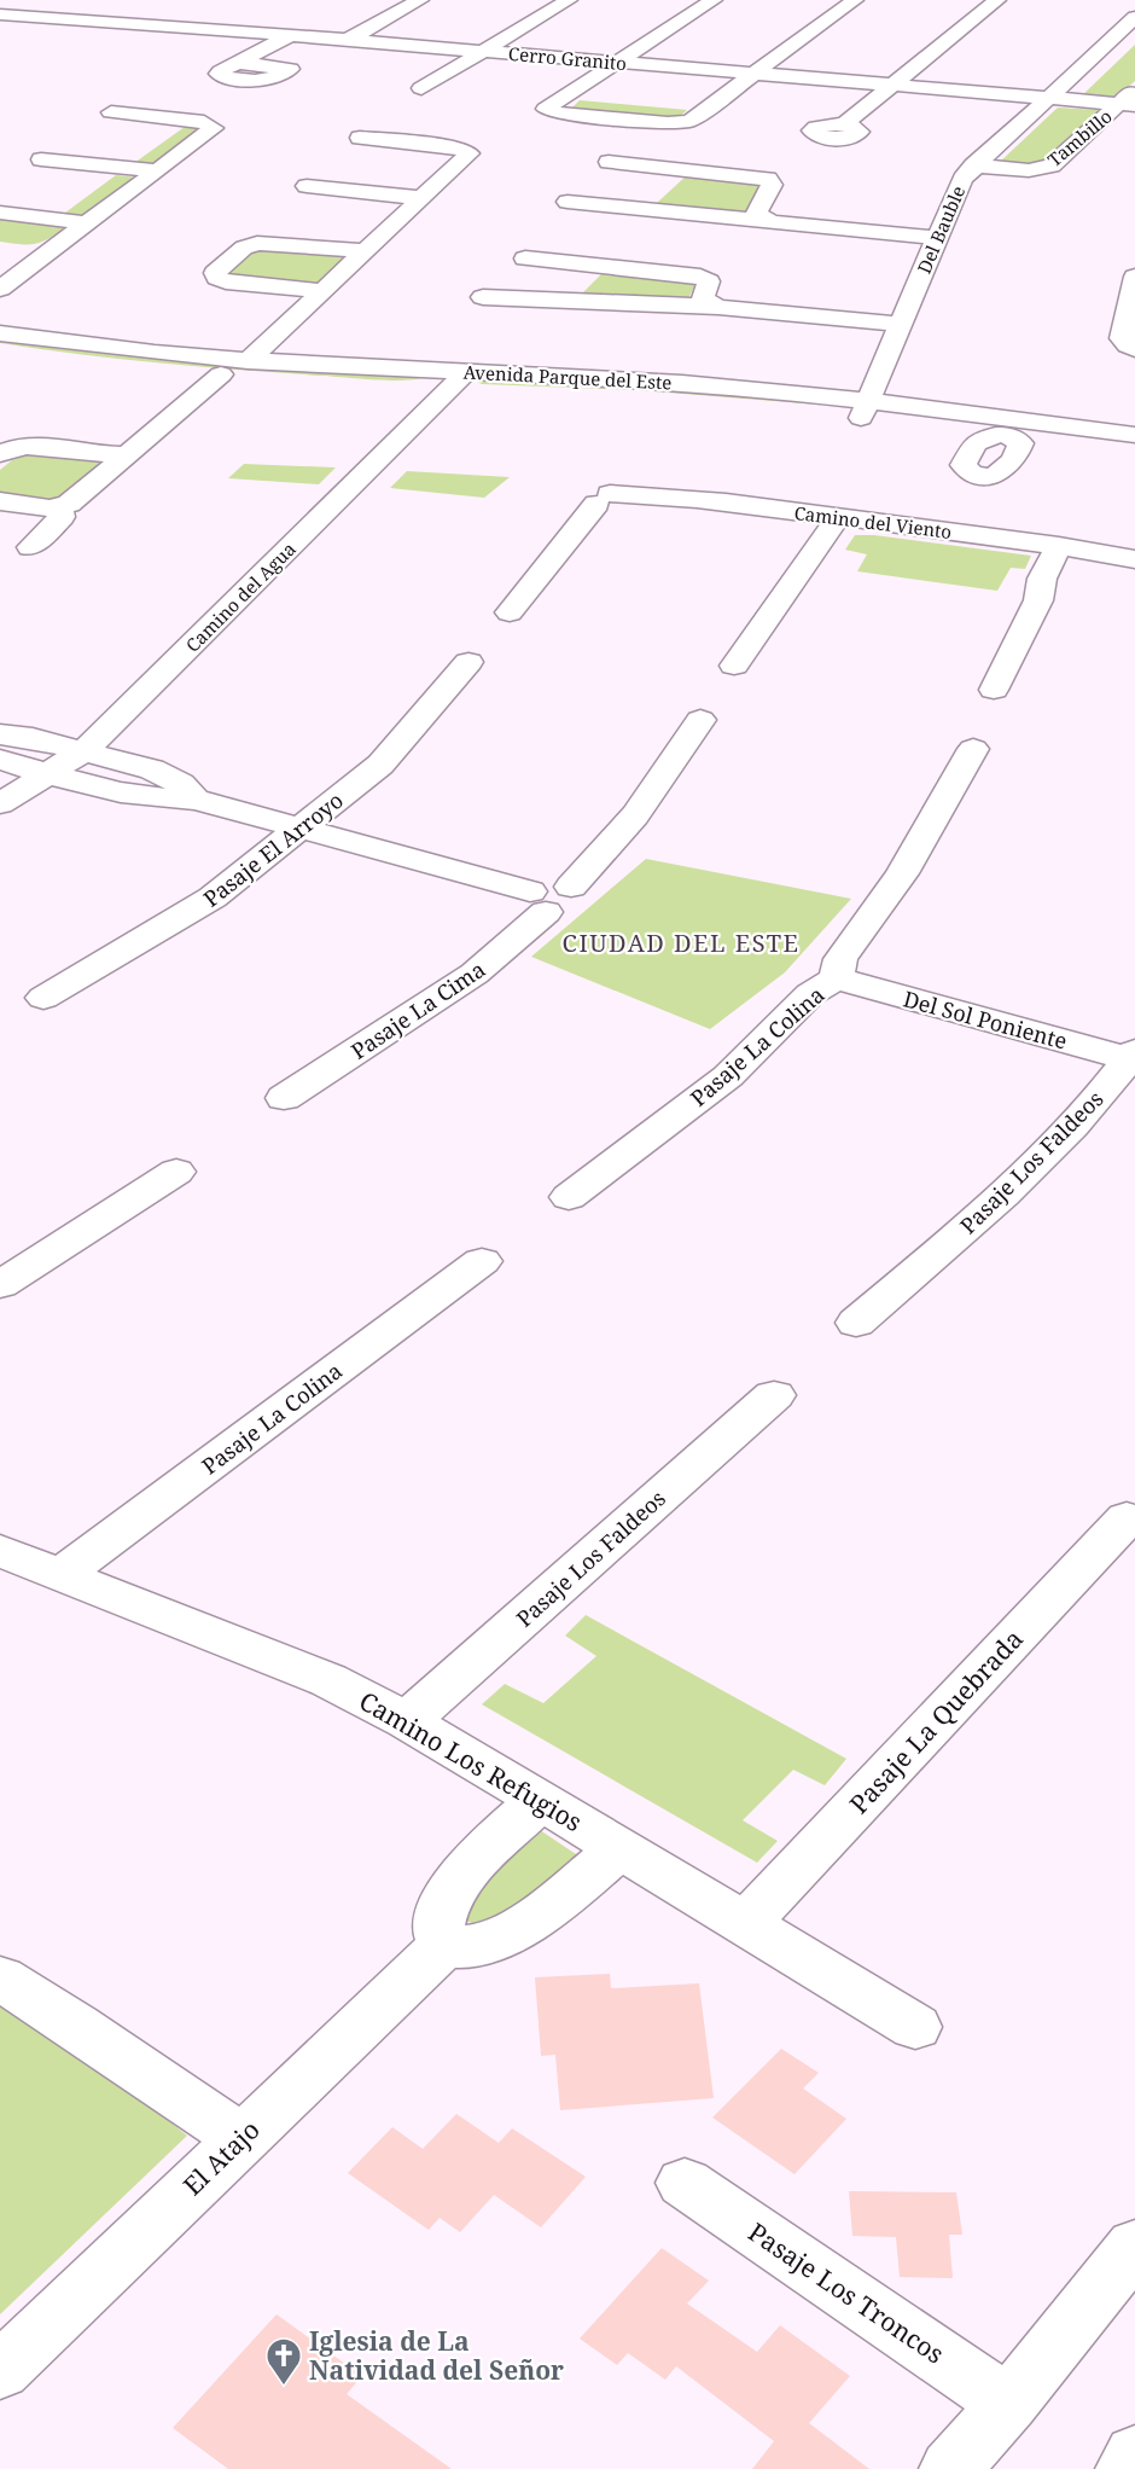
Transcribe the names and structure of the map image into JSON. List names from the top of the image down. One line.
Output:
{"streets":{"street":["Cerro Granito","Tambillo","Del Bauble","Avenida Parque del Este","Camino del Viento","Camino del Agua","Pasaje El Arroyo","Pasaje La Cima","Del Sol Poniente","Pasaje La Colina","Pasaje Los Faldeos","Pasaje La Quebrada","Camino Los Refugios","El Atajo","Pasaje Los Troncos"]},"crossings":[["Cerro Granito","Tambillo"],["Cerro Granito","Del Bauble"],["Tambillo","Del Bauble"],["Del Bauble","Avenida Parque del Este"],["Avenida Parque del Este","Camino del Agua"],["Del Sol Poniente","Pasaje La Colina"],["Del Sol Poniente","Pasaje Los Faldeos"],["Pasaje La Colina","Camino Los Refugios"],["Pasaje Los Faldeos","Camino Los Refugios"],["Pasaje La Quebrada","Camino Los Refugios"]],"districts":["CIUDAD DEL ESTE"],"places":{"church":["Iglesia de La Natividad del Señor"]}}
